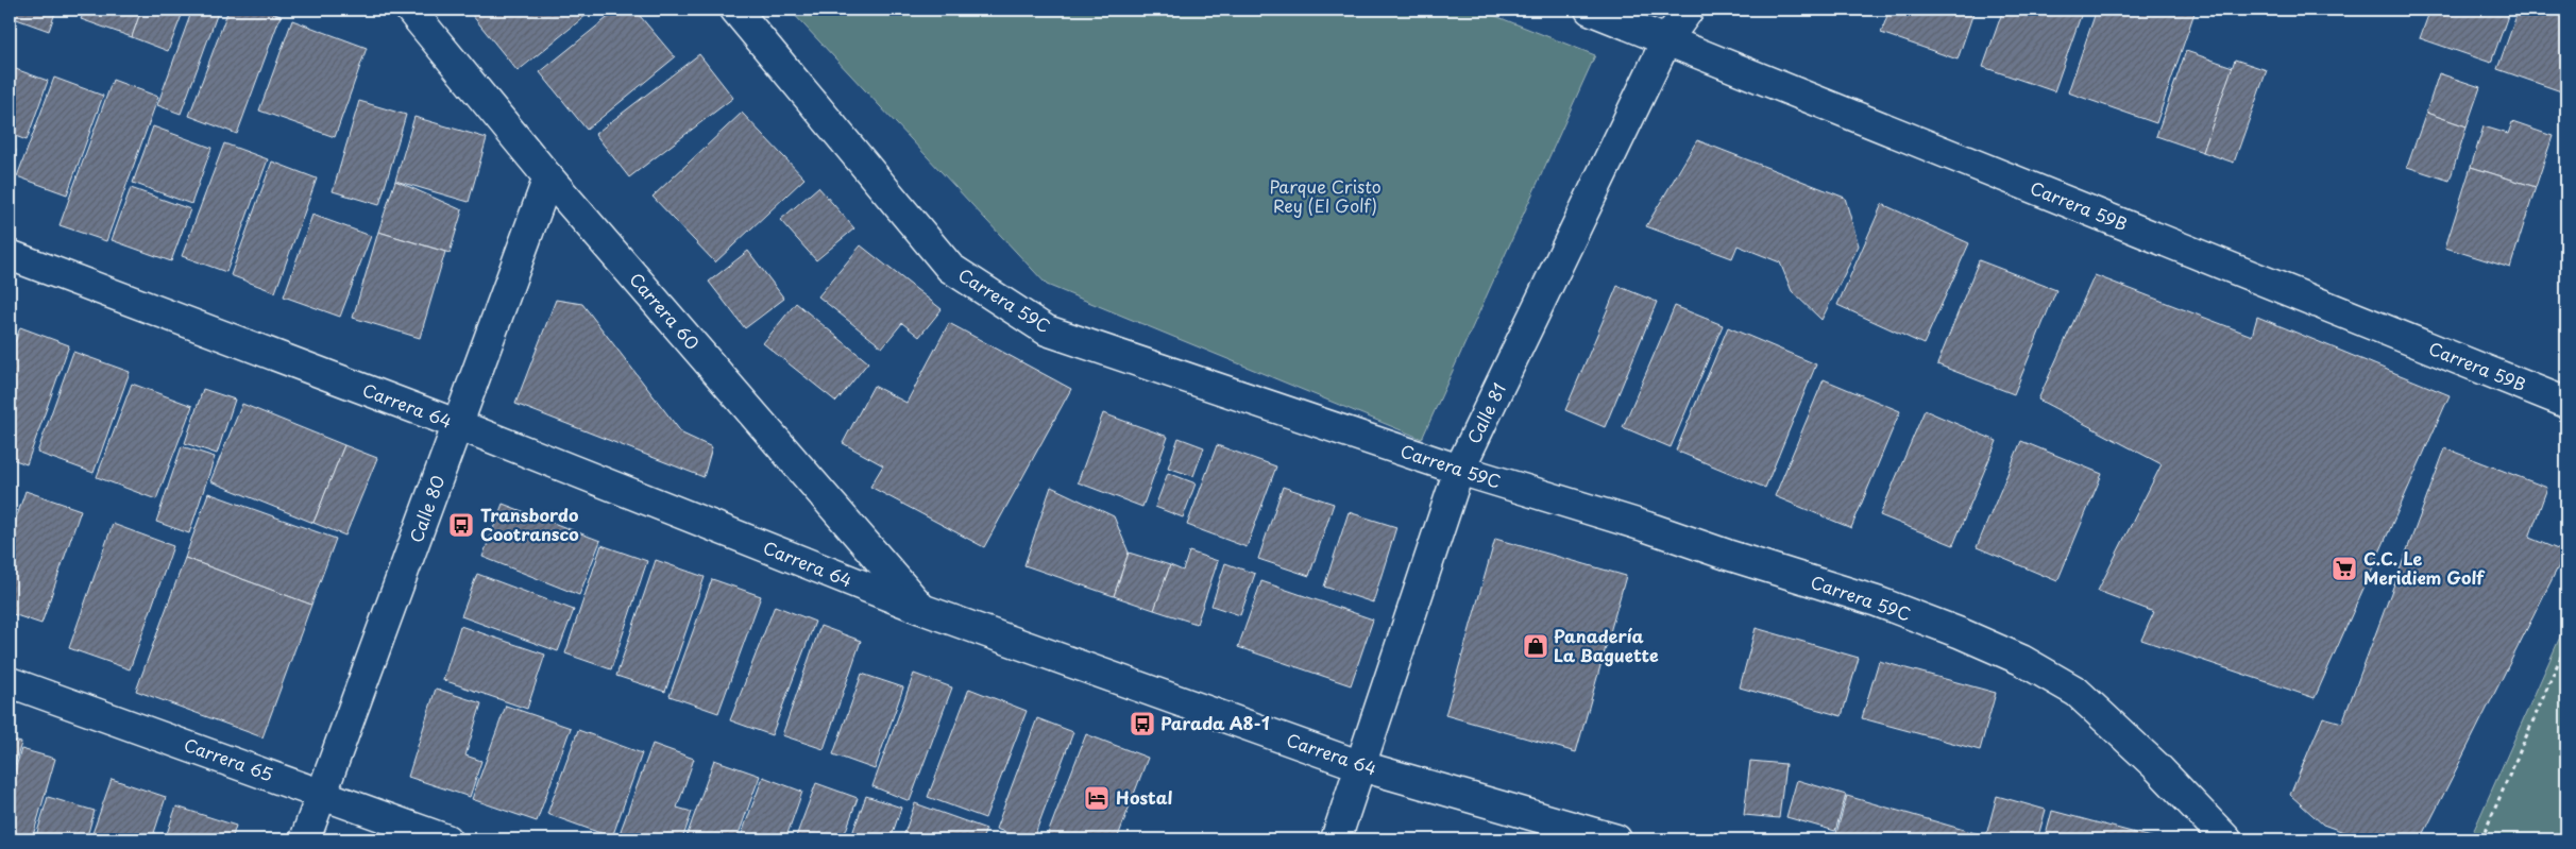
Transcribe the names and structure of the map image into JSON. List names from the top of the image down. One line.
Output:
{"streets":{"street":["Carrera 59B","Carrera 59C","Carrera 60","Carrera 64","Calle 81","Calle 80","Carrera 65"]},"crossings":[["Carrera 59B","Calle 81"],["Carrera 59C","Calle 81"],["Carrera 60","Carrera 64"],["Carrera 60","Calle 80"],["Carrera 64","Calle 81"],["Carrera 64","Calle 80"],["Calle 80","Carrera 65"]],"parks":["Parque Cristo Rey (El Golf)"],"places":{"bus stop":["Transbordo Cootransco","Parada A8-1"],"supermarket":["C.C. Le Meridiem Golf"],"shop":["Panadería La Baguette"],"hotel":["Hostal"]}}
